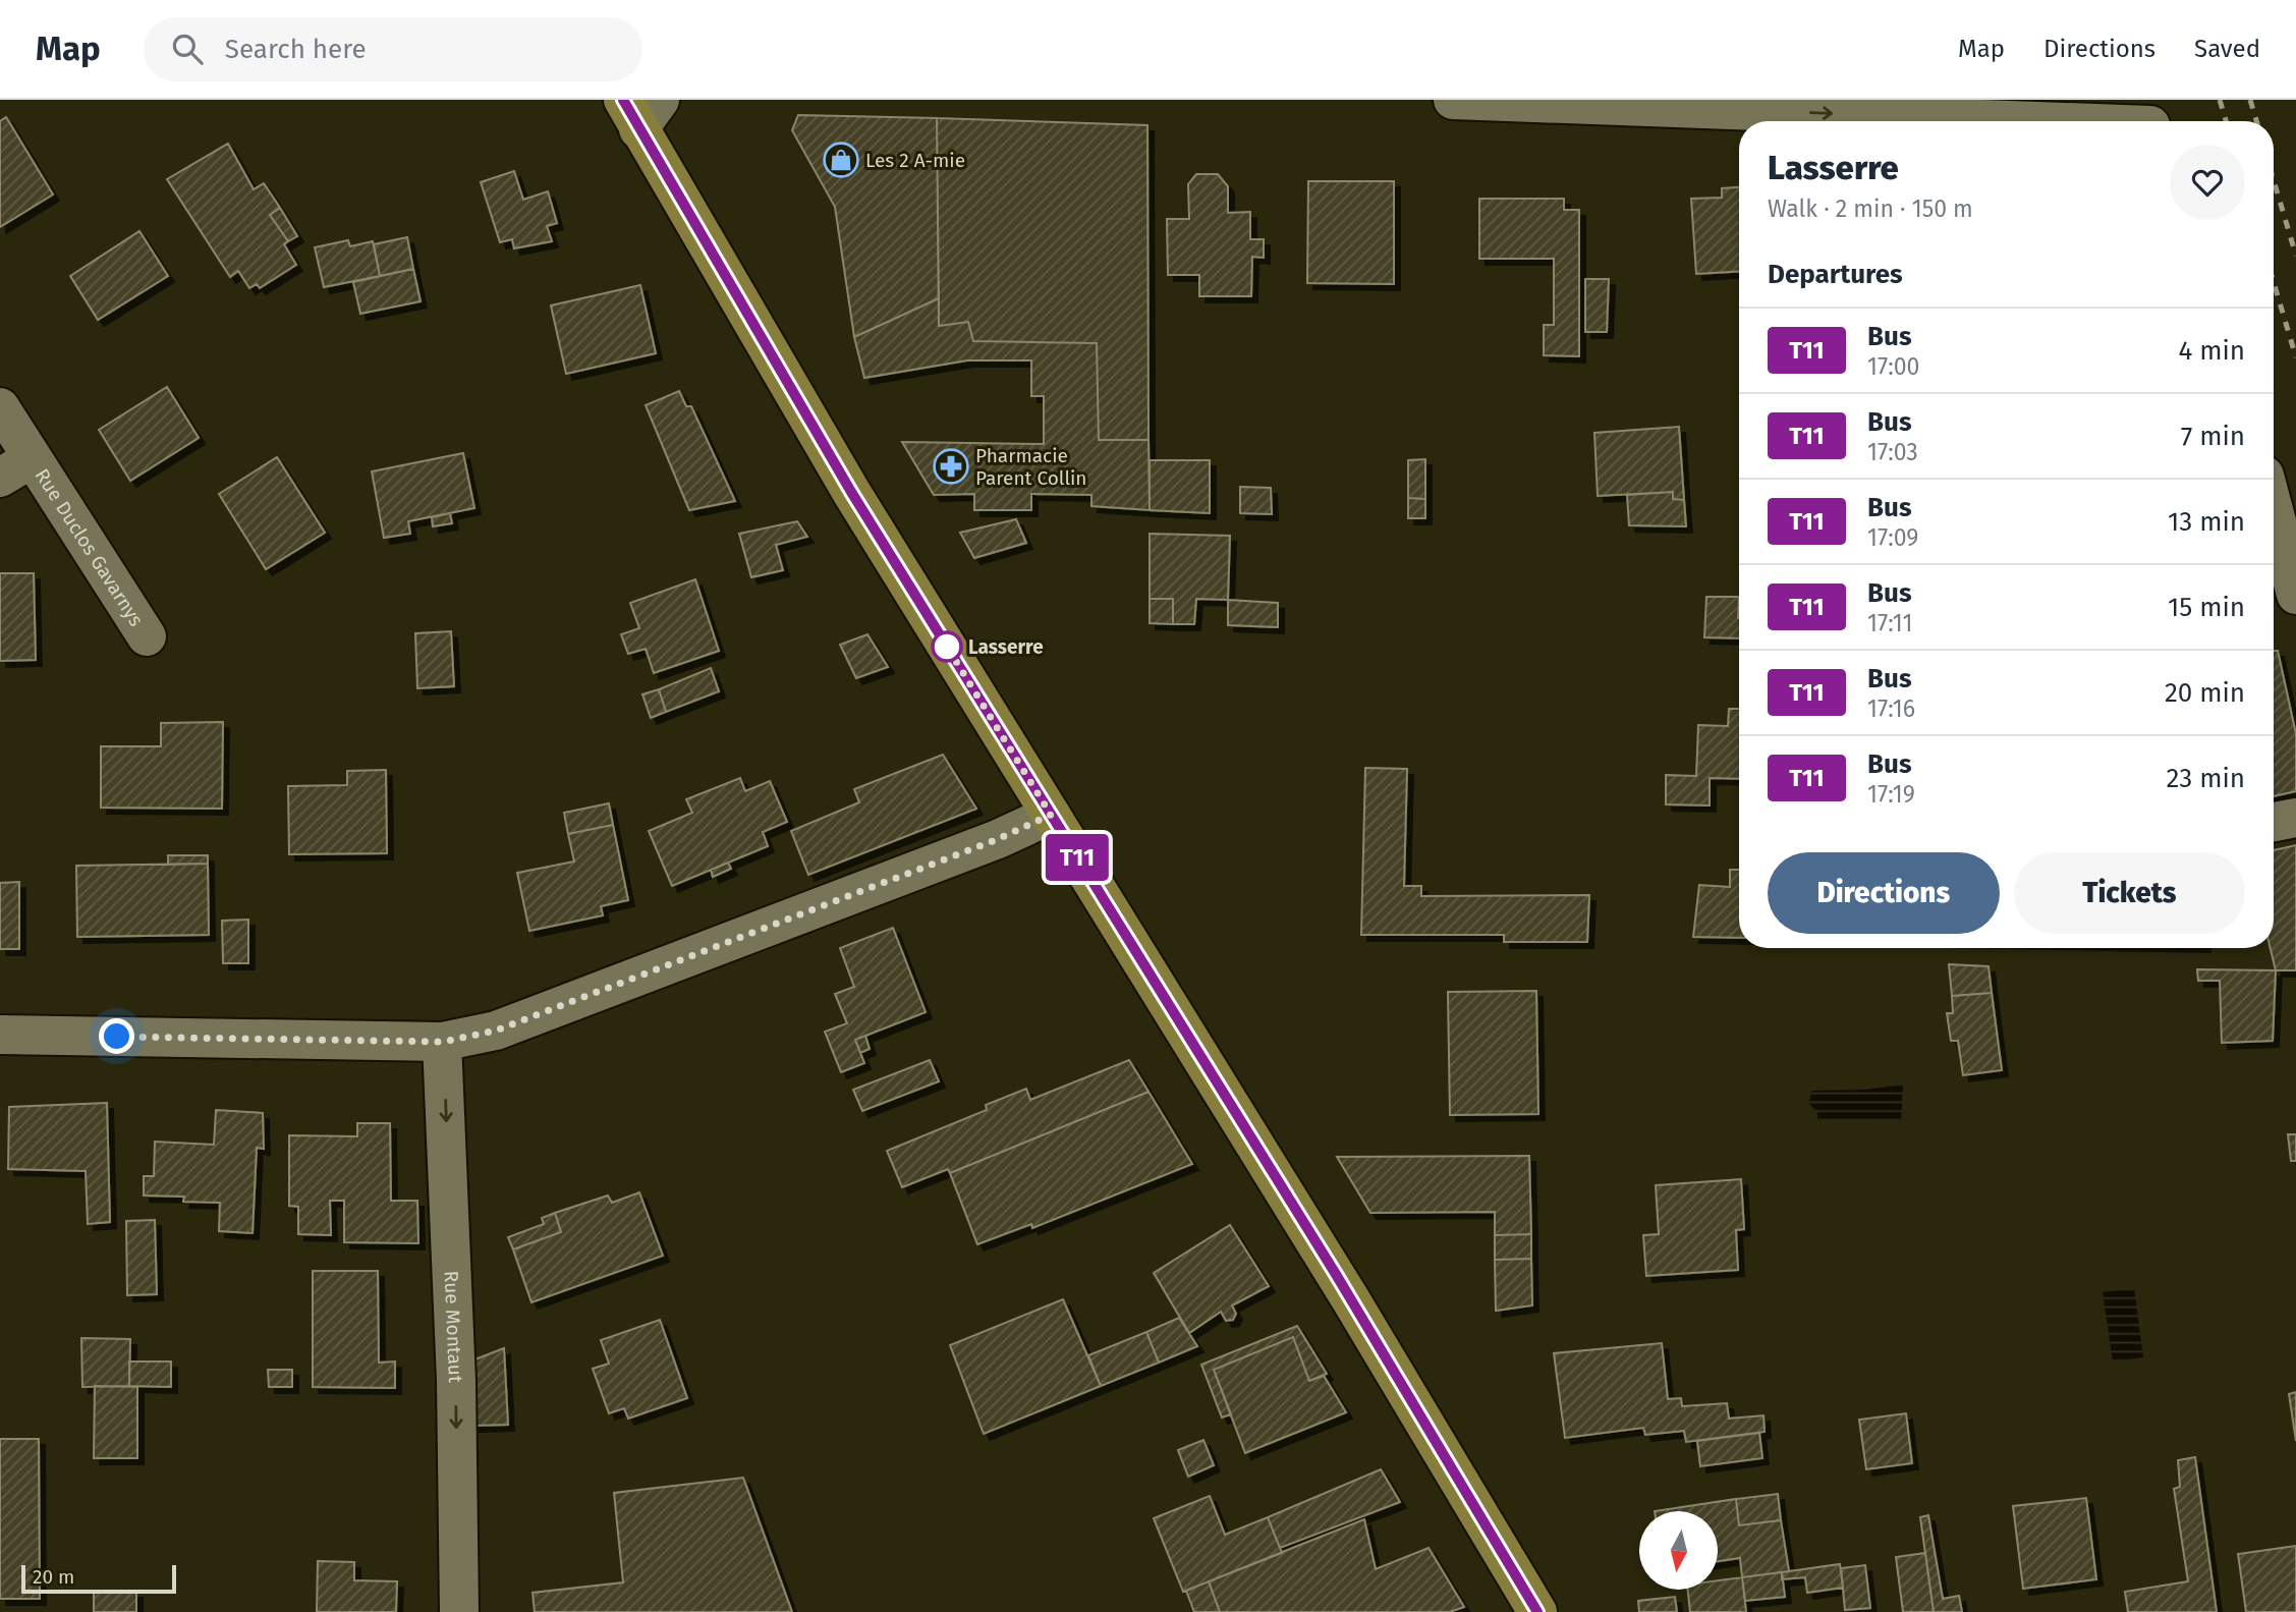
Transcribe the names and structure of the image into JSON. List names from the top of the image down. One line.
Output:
{"streets":{"street":["Rue Duclos Gavarnys","Rue Montaut"]},"one_way":["Rue Montaut"],"places":{"shop":["Les 2 A-mie"],"pharmacy":["Pharmacie Parent Collin"],"other":["Lasserre"]},"lines":["bus line T11"],"scale_bar":"20 m","north":"bottom","page":{"header":"Map","search":"Search here","nav":["Map","Directions","Saved"],"on_map":"T11","heading":[["Lasserre","Walk · 2 min · 150 m"],"Departures"],"list":[{"mark":"T11","name":"Bus","note":"17:00","value":"4 min"},{"mark":"T11","name":"Bus","note":"17:03","value":"7 min"},{"mark":"T11","name":"Bus","note":"17:09","value":"13 min"},{"mark":"T11","name":"Bus","note":"17:11","value":"15 min"},{"mark":"T11","name":"Bus","note":"17:16","value":"20 min"},{"mark":"T11","name":"Bus","note":"17:19","value":"23 min"}],"buttons":["Directions","Tickets"],"scale":"20 m"}}
